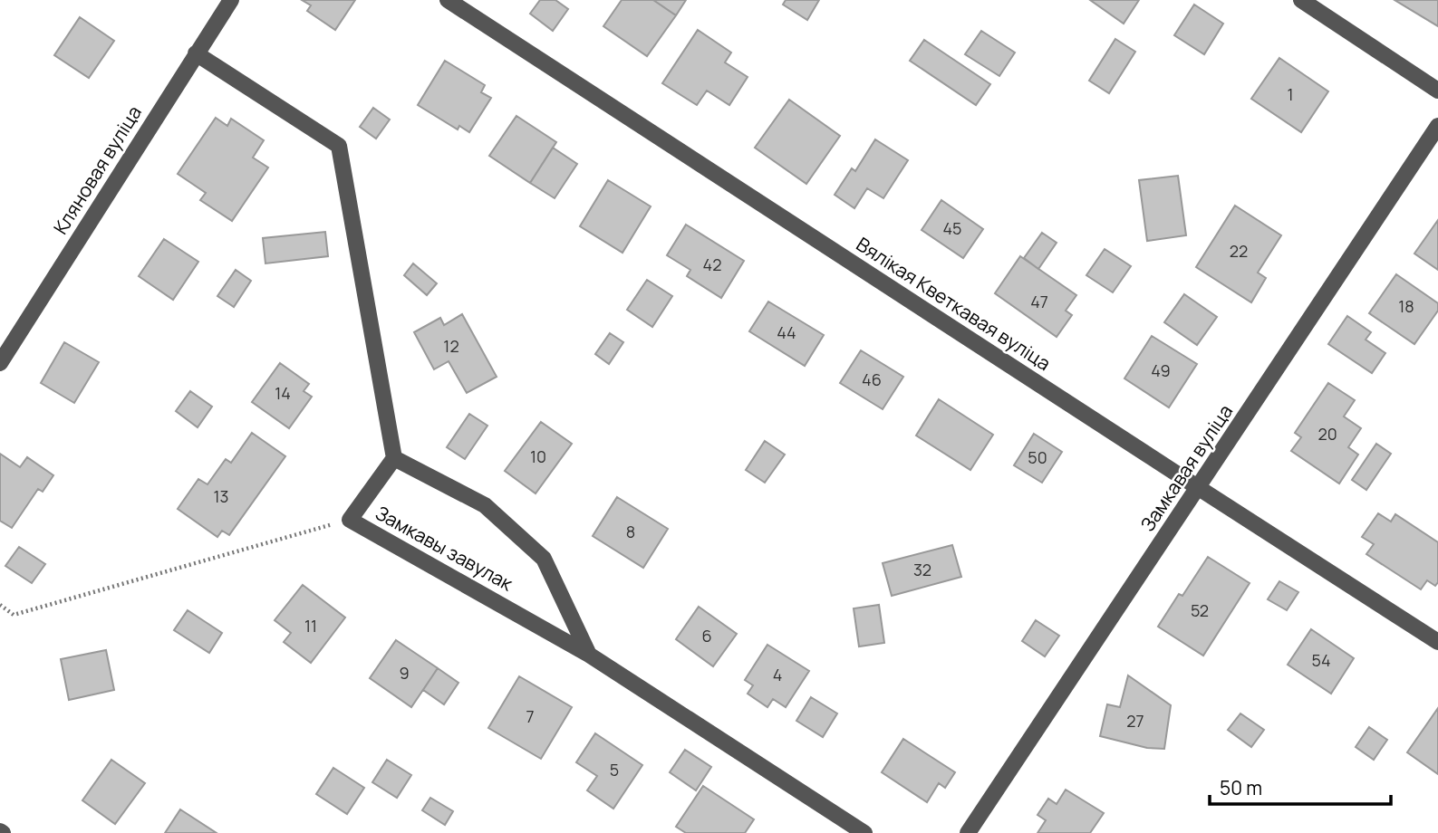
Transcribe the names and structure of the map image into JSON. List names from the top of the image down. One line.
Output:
{"streets":{"street":["Кляновая вуліца","Вялікая Кветкавая вуліца","Замкавая вуліца","Замкавы завулак"]},"crossings":[["Вялікая Кветкавая вуліца","Замкавая вуліца"]],"house_numbers":["1","45","22","42","47","18","44","12","49","46","14","20","10","50","13","8","32","52","11","6","54","9","4","7","27","5"],"scale_bar":"50 m"}
